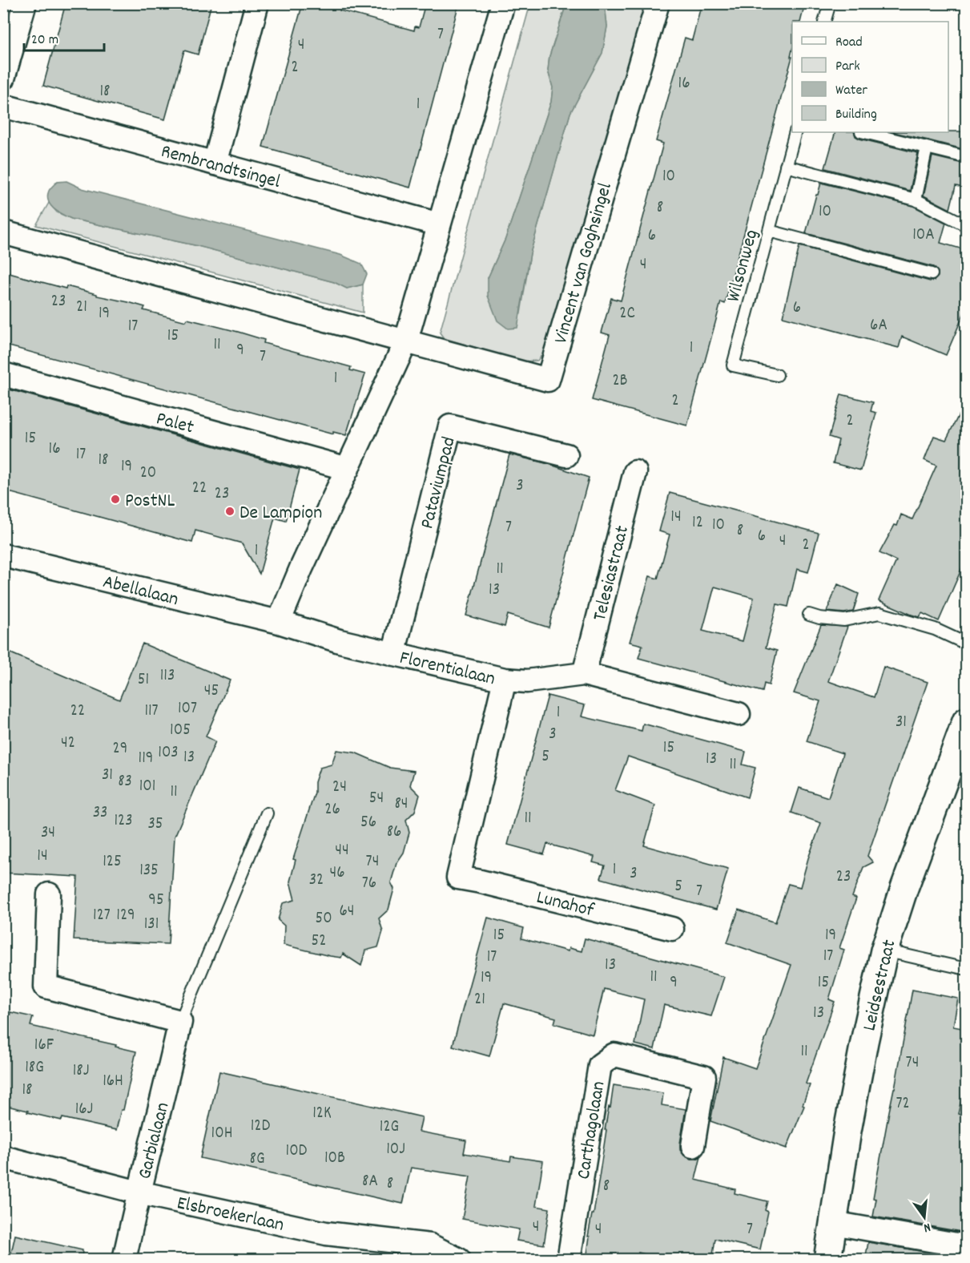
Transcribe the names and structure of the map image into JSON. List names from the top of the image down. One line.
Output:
{"streets":{"main road":["Leidsestraat"],"street":["Rembrandtsingel","Vincent van Goghsingel","Palet","Pataviumpad","Telesiastraat","Abellalaan","Florentialaan","Lunahof","Carthagolaan","Garbialaan","Elsbroekerlaan"],"lane":["Wilsonweg"]},"crossings":[["Pataviumpad","Florentialaan"],["Abellalaan","Florentialaan"],["Florentialaan","Lunahof"],["Garbialaan","Elsbroekerlaan"]],"places":["PostNL","De Lampion"],"house_numbers":["7","4","2","16","18","1","10","8","10","10A","6","4","23","21","6","19","2C","6A","17","15","11","1","9","7","1","2B","2","2","15","16","17","18","19","20","3","22","23","14","12","10","7","8","6","4","2","1","11","13","113","51","45","107","22","117","1","31","105","3","42","15","29","103","5","13","119","13","11","31","83","101","24","11","54","84","26","33","11","123","56","35","86","34","44","14","125","74","1","135","46","3","23","32","76","5","7","95","64","127","129","50","131","15","19","52","17","17","13","11","19","9","15","21","13","16F","11","74","18G","18J","16H","18","72","16J","12K","12D","12G","10H","10J","10D","10B","8G","8A","8","8","4","4","7"],"legend":["Road","Park","Water","Building"],"scale_bar":"20 m","north":"bottom"}
